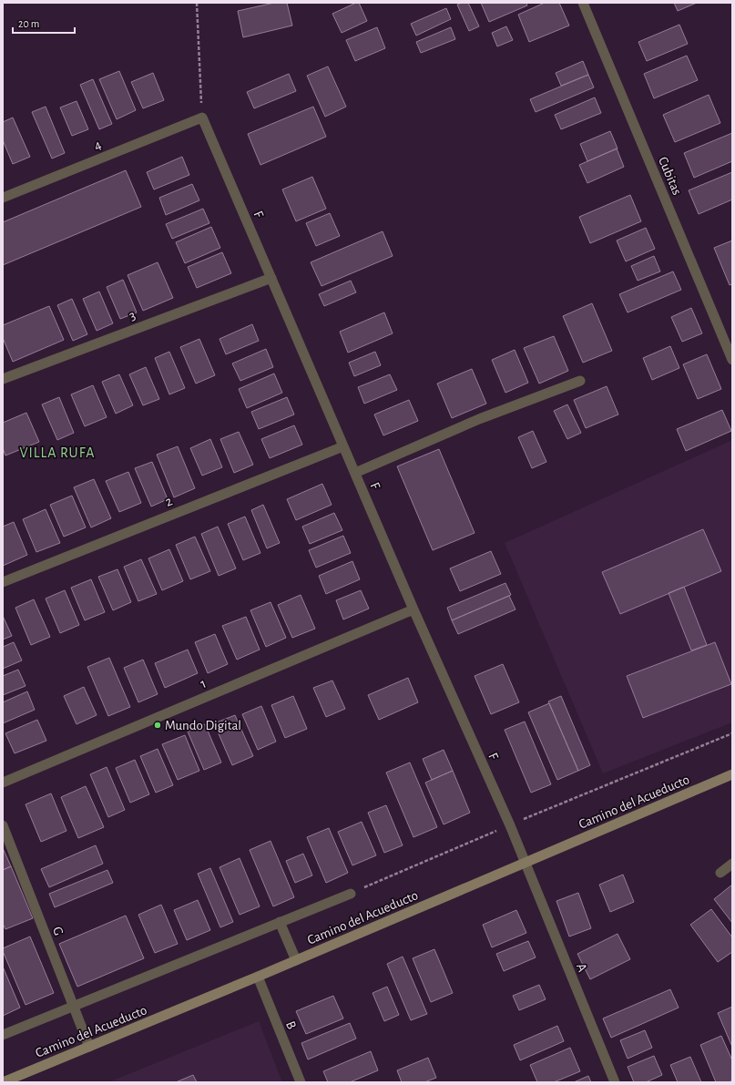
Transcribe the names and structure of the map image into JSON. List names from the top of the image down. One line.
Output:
{"streets":{"main road":["Camino del Acueducto"],"street":["4","Cubitas","F","3","2","1","G","A","B"]},"crossings":[["4","F"],["F","3"],["F","2"],["F","1"],["F","Camino del Acueducto"],["F","A"],["Camino del Acueducto","G"],["Camino del Acueducto","A"],["Camino del Acueducto","B"]],"districts":["VILLA RUFA"],"places":["Mundo Digital"],"scale_bar":"20 m"}
